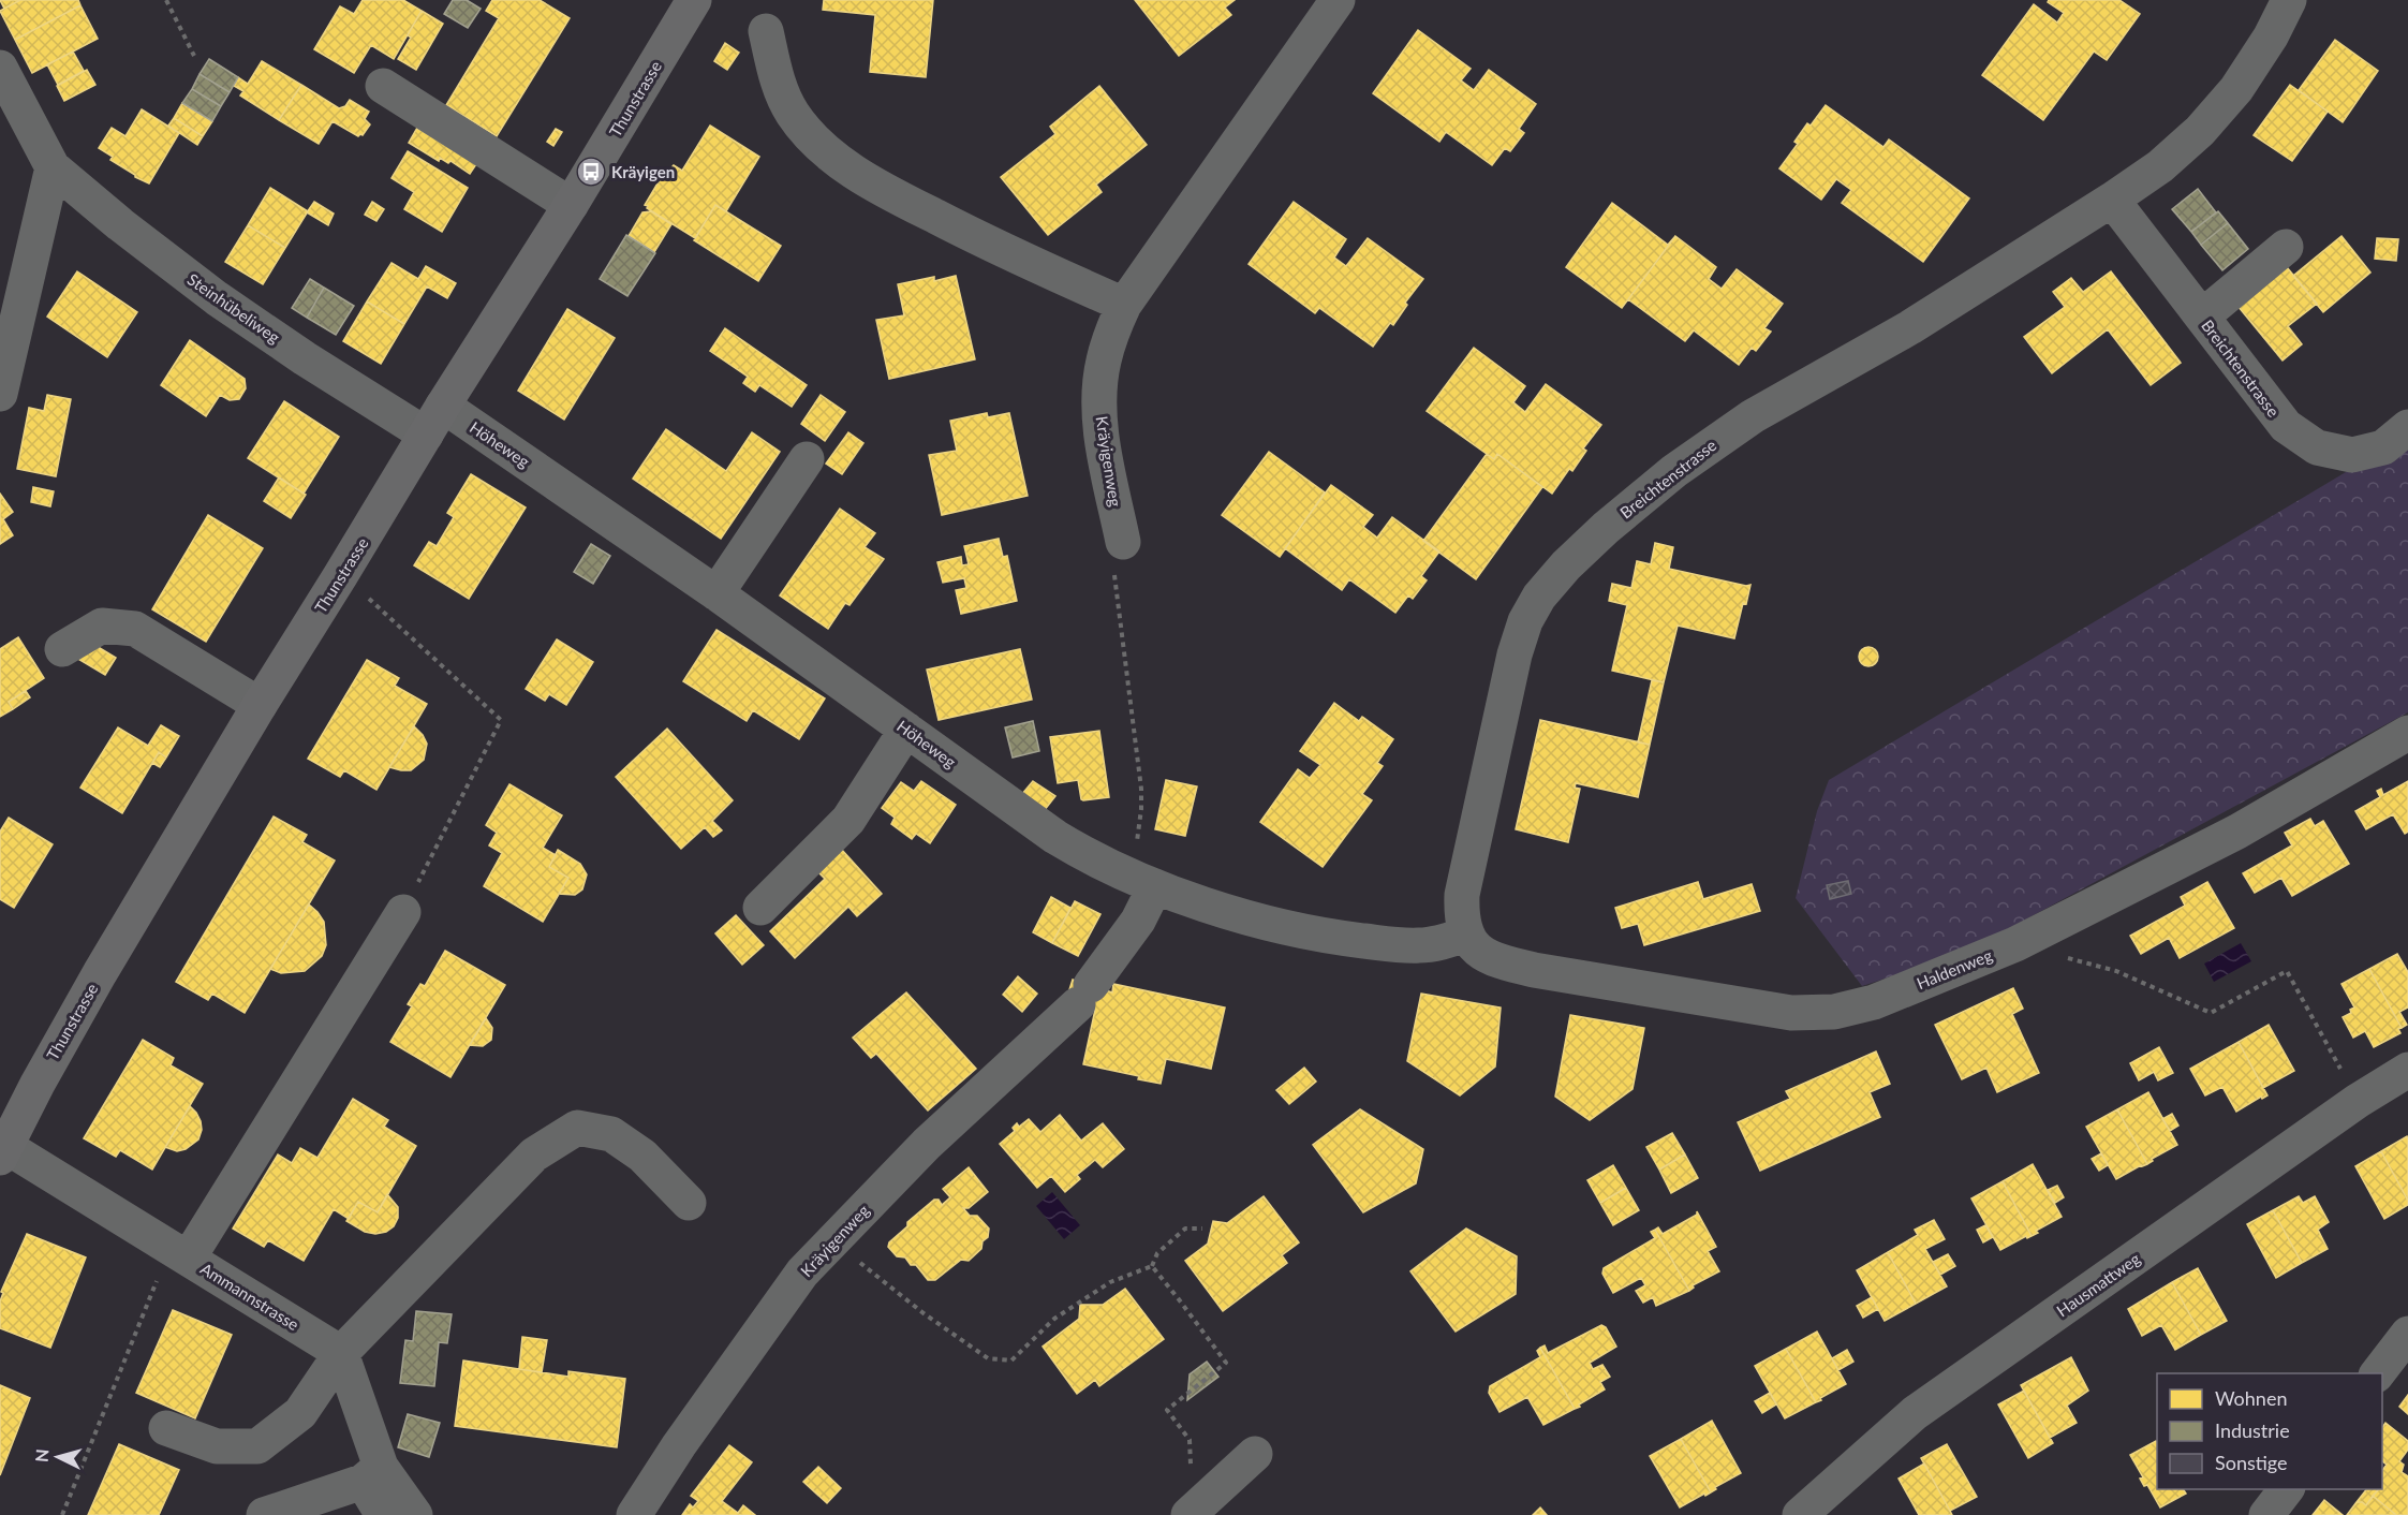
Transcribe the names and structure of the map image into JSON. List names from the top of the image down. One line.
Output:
{"streets":{"main road":["Thunstrasse"],"street":["Steinhübeliweg","Breichtenstrasse","Höheweg","Kräyigenweg","Haldenweg","Hausmattweg","Ammannstrasse"]},"crossings":[["Thunstrasse","Steinhübeliweg"],["Thunstrasse","Höheweg"],["Thunstrasse","Ammannstrasse"],["Steinhübeliweg","Höheweg"],["Breichtenstrasse","Höheweg"],["Breichtenstrasse","Haldenweg"],["Höheweg","Kräyigenweg"],["Höheweg","Haldenweg"]],"places":{"bus stop":["Kräyigen"]},"legend":["Wohnen","Industrie","Sonstige"],"north":"left"}
